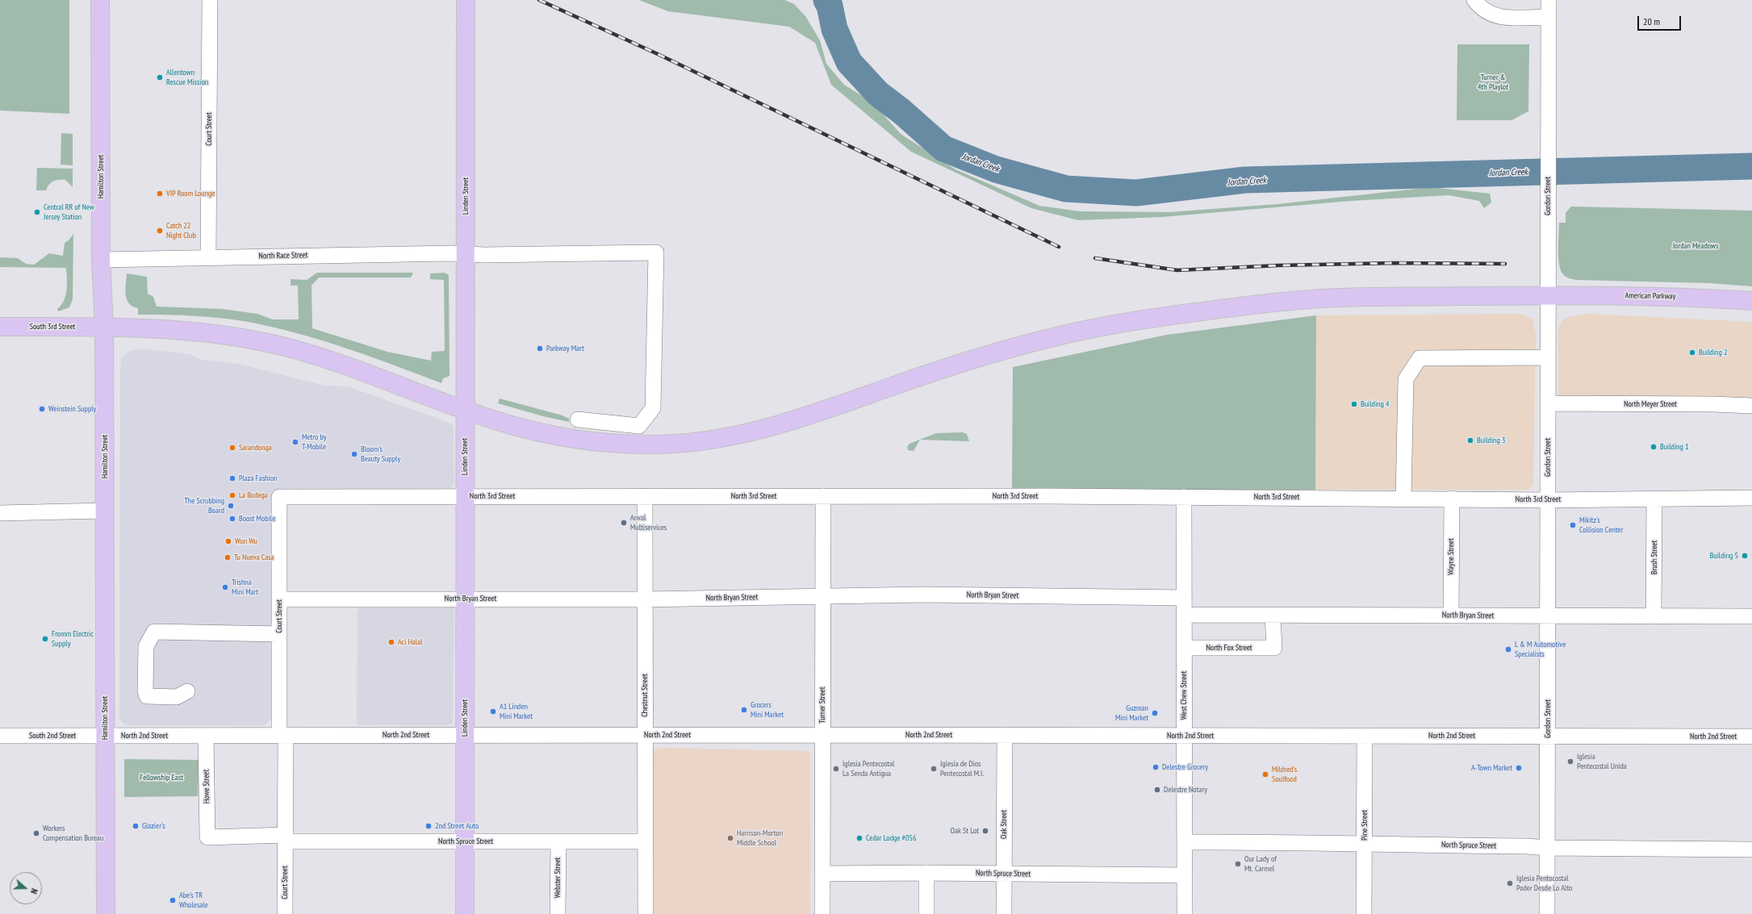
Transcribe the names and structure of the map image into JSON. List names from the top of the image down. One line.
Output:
{"streets":{"main road":["Hamilton Street","Linden Street","American Parkway","South 3rd Street"],"street":["Court Street","Gordon Street","North Race Street","North Meyer Street","North 3rd Street","Wayne Street","Brush Street","North Bryan Street","North Fox Street","Chestnut Street","West Chew Street","Turner Street","North 2nd Street","South 2nd Street","Howe Street","Oak Street","Pine Street","North Spruce Street","Webster Street"]},"crossings":[["Court Street","North Race Street"],["Court Street","North 3rd Street"],["Court Street","North Bryan Street"],["Court Street","North 2nd Street"],["Court Street","North Spruce Street"],["Hamilton Street","North Race Street"],["Hamilton Street","South 3rd Street"],["Hamilton Street","North 2nd Street"],["Hamilton Street","South 2nd Street"],["Linden Street","North Race Street"],["Linden Street","American Parkway"],["Linden Street","South 3rd Street"],["Linden Street","North 3rd Street"],["Linden Street","North Bryan Street"],["Linden Street","North 2nd Street"],["Linden Street","North Spruce Street"],["Gordon Street","American Parkway"],["Gordon Street","North Meyer Street"],["Gordon Street","North 3rd Street"],["Gordon Street","North Bryan Street"],["Gordon Street","North 2nd Street"],["Gordon Street","North Spruce Street"],["American Parkway","South 3rd Street"],["North 3rd Street","Wayne Street"],["North 3rd Street","Brush Street"],["North 3rd Street","Chestnut Street"],["North 3rd Street","West Chew Street"],["North 3rd Street","Turner Street"],["Wayne Street","North Bryan Street"],["Brush Street","North Bryan Street"],["North Bryan Street","North Fox Street"],["North Bryan Street","Chestnut Street"],["North Bryan Street","West Chew Street"],["North Bryan Street","Turner Street"],["North Fox Street","West Chew Street"],["Chestnut Street","North 2nd Street"],["Chestnut Street","North Spruce Street"],["West Chew Street","North 2nd Street"],["West Chew Street","North Spruce Street"],["Turner Street","North 2nd Street"],["Turner Street","North Spruce Street"],["North 2nd Street","South 2nd Street"],["North 2nd Street","Howe Street"],["North 2nd Street","Oak Street"],["North 2nd Street","Pine Street"],["Howe Street","North Spruce Street"],["Oak Street","North Spruce Street"],["Pine Street","North Spruce Street"],["North Spruce Street","Webster Street"]],"water":["Jordan Creek"],"parks":["Turner & 4th Playlot","Jordan Meadows","Fellowship East"],"places":["Allentown Rescue Mission","VIP Room Lounge","Central RR of New Jersey Station","Catch 22 Night Club","Parkway Mart","Building 2","Building 4","Weinstein Supply","Building 3","Metro by T-Mobile","Building 1","Sarandonga","Bloom's Beauty Supply","Plaza Fashion","La Bodega","The Scrubbing Board","Boost Mobile","Anval Multiservices","Mikitz's Collision Center","Wun Wu","Building 5","Tu Nueva Casa","Trishna Mini Mart","Fromm Electric Supply","Aci Halal","L & M Automotive Specialists","Grocers Mini Market","A1 Linden Mini Market","Guzman Mini Market","Iglesia Pentecostal Unida","Delestre Grocery","A-Town Market","Iglesia Pentecostal La Senda Antigua","Iglesia de Dios Pentecostal M.I.","Mildred's Soulfood","Delestre Notary","Glazier's","2nd Street Auto","Oak St Lot","Workers Compensation Bureau","Harrison-Morton Middle School","Cedar Lodge #056","Our Lady of Mt. Carmel","Iglesia Pentocostal Poder Desde Lo Alto","Abe's TR Wholesale"],"scale_bar":"20 m","north":"right"}
